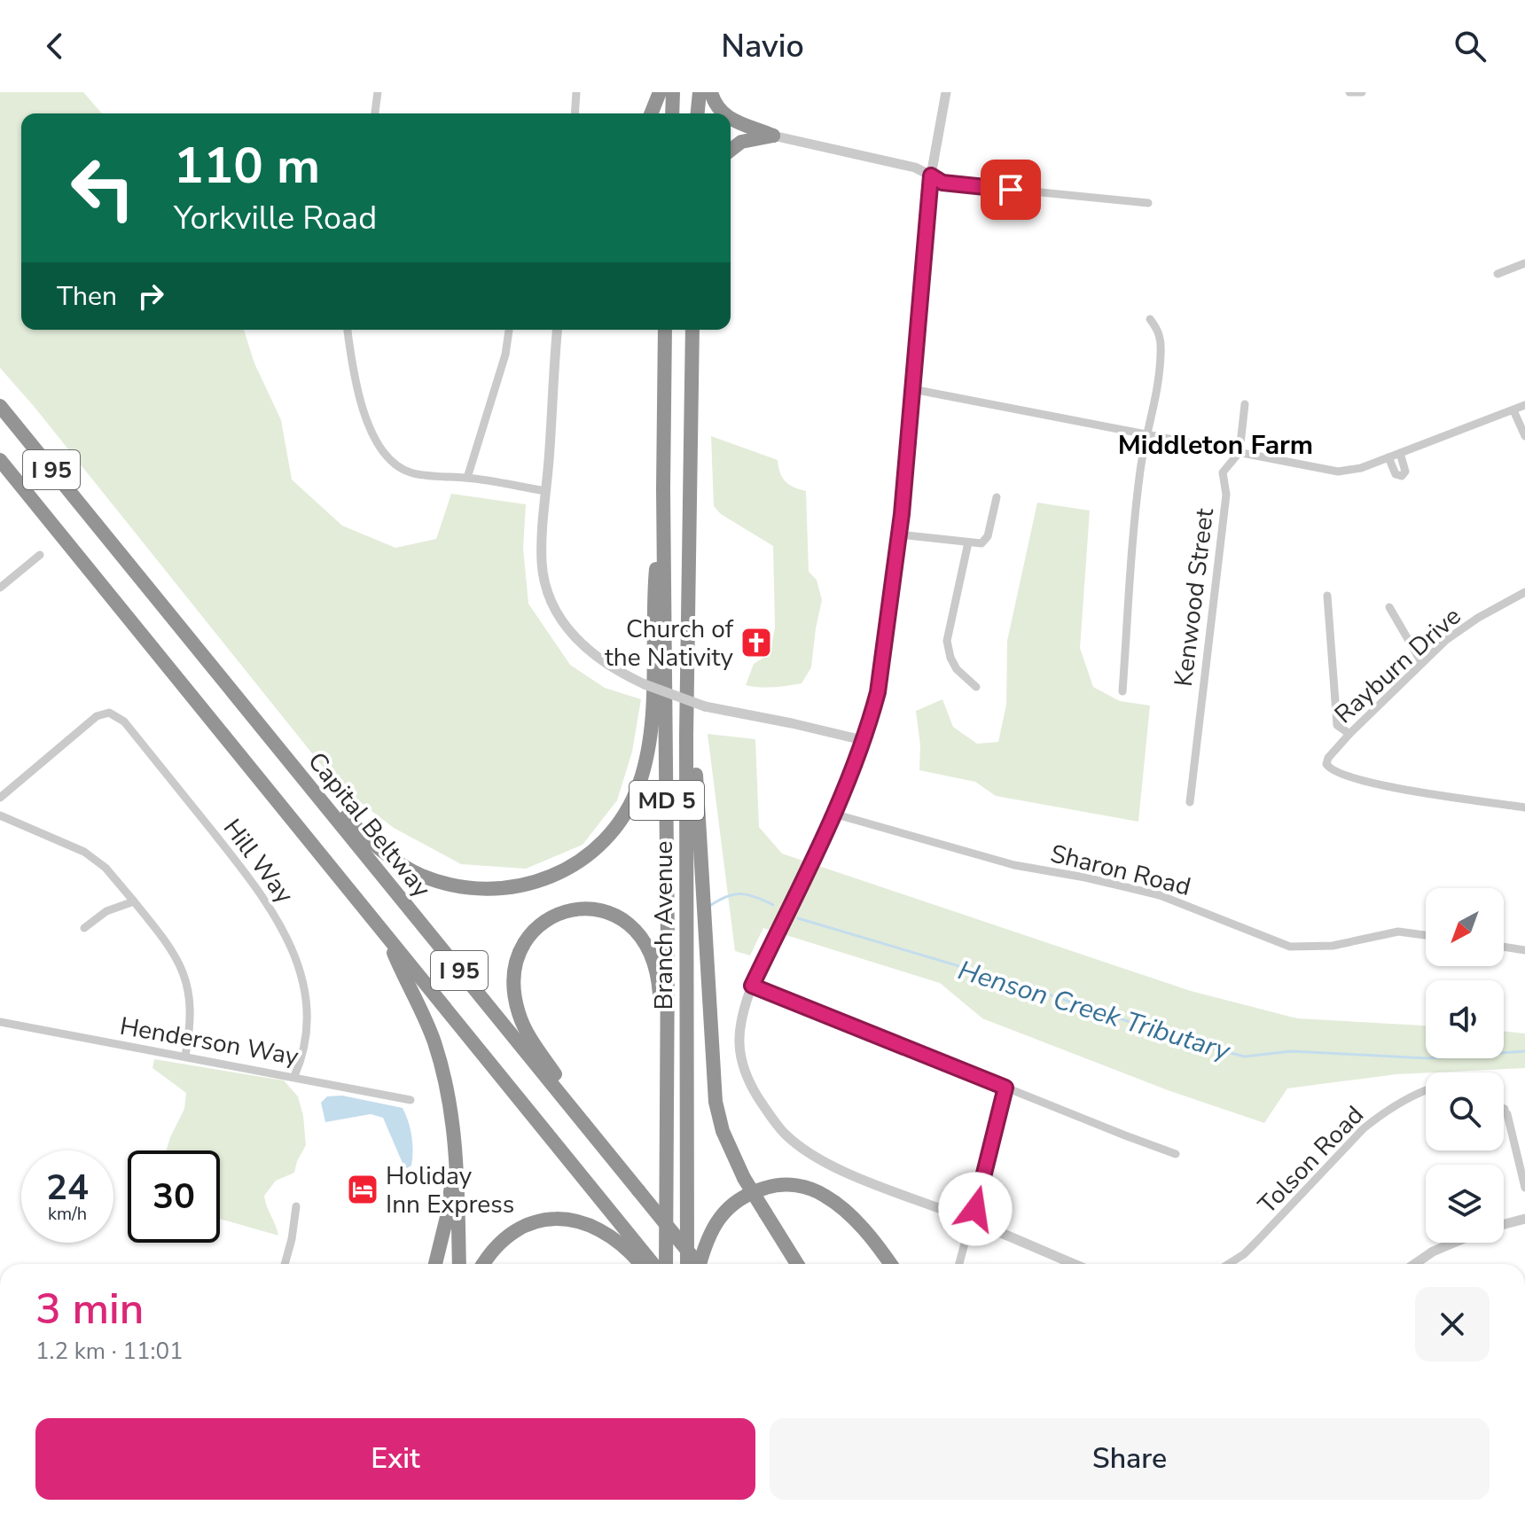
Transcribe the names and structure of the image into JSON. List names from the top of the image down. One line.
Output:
{"streets":{"highway":["I 95","MD 5","Capital Beltway","Branch Avenue"],"street":["Kenwood Street","Rayburn Drive","Hill Way","Sharon Road","Henderson Way","Tolson Road"]},"crossings":[["Hill Way","Henderson Way"]],"districts":["Middleton Farm"],"water":["Henson Creek Tributary"],"places":{"church":["Church of the Nativity"],"hotel":["Holiday Inn Express"]},"north":"bottom left","page":{"header":"Navio","turn":["110 m","Yorkville Road"],"then":"Then","speed":"24 km/h","limit":"30","heading":["3 min","1.2 km · 11:01"],"buttons":["Exit","Share"]}}
